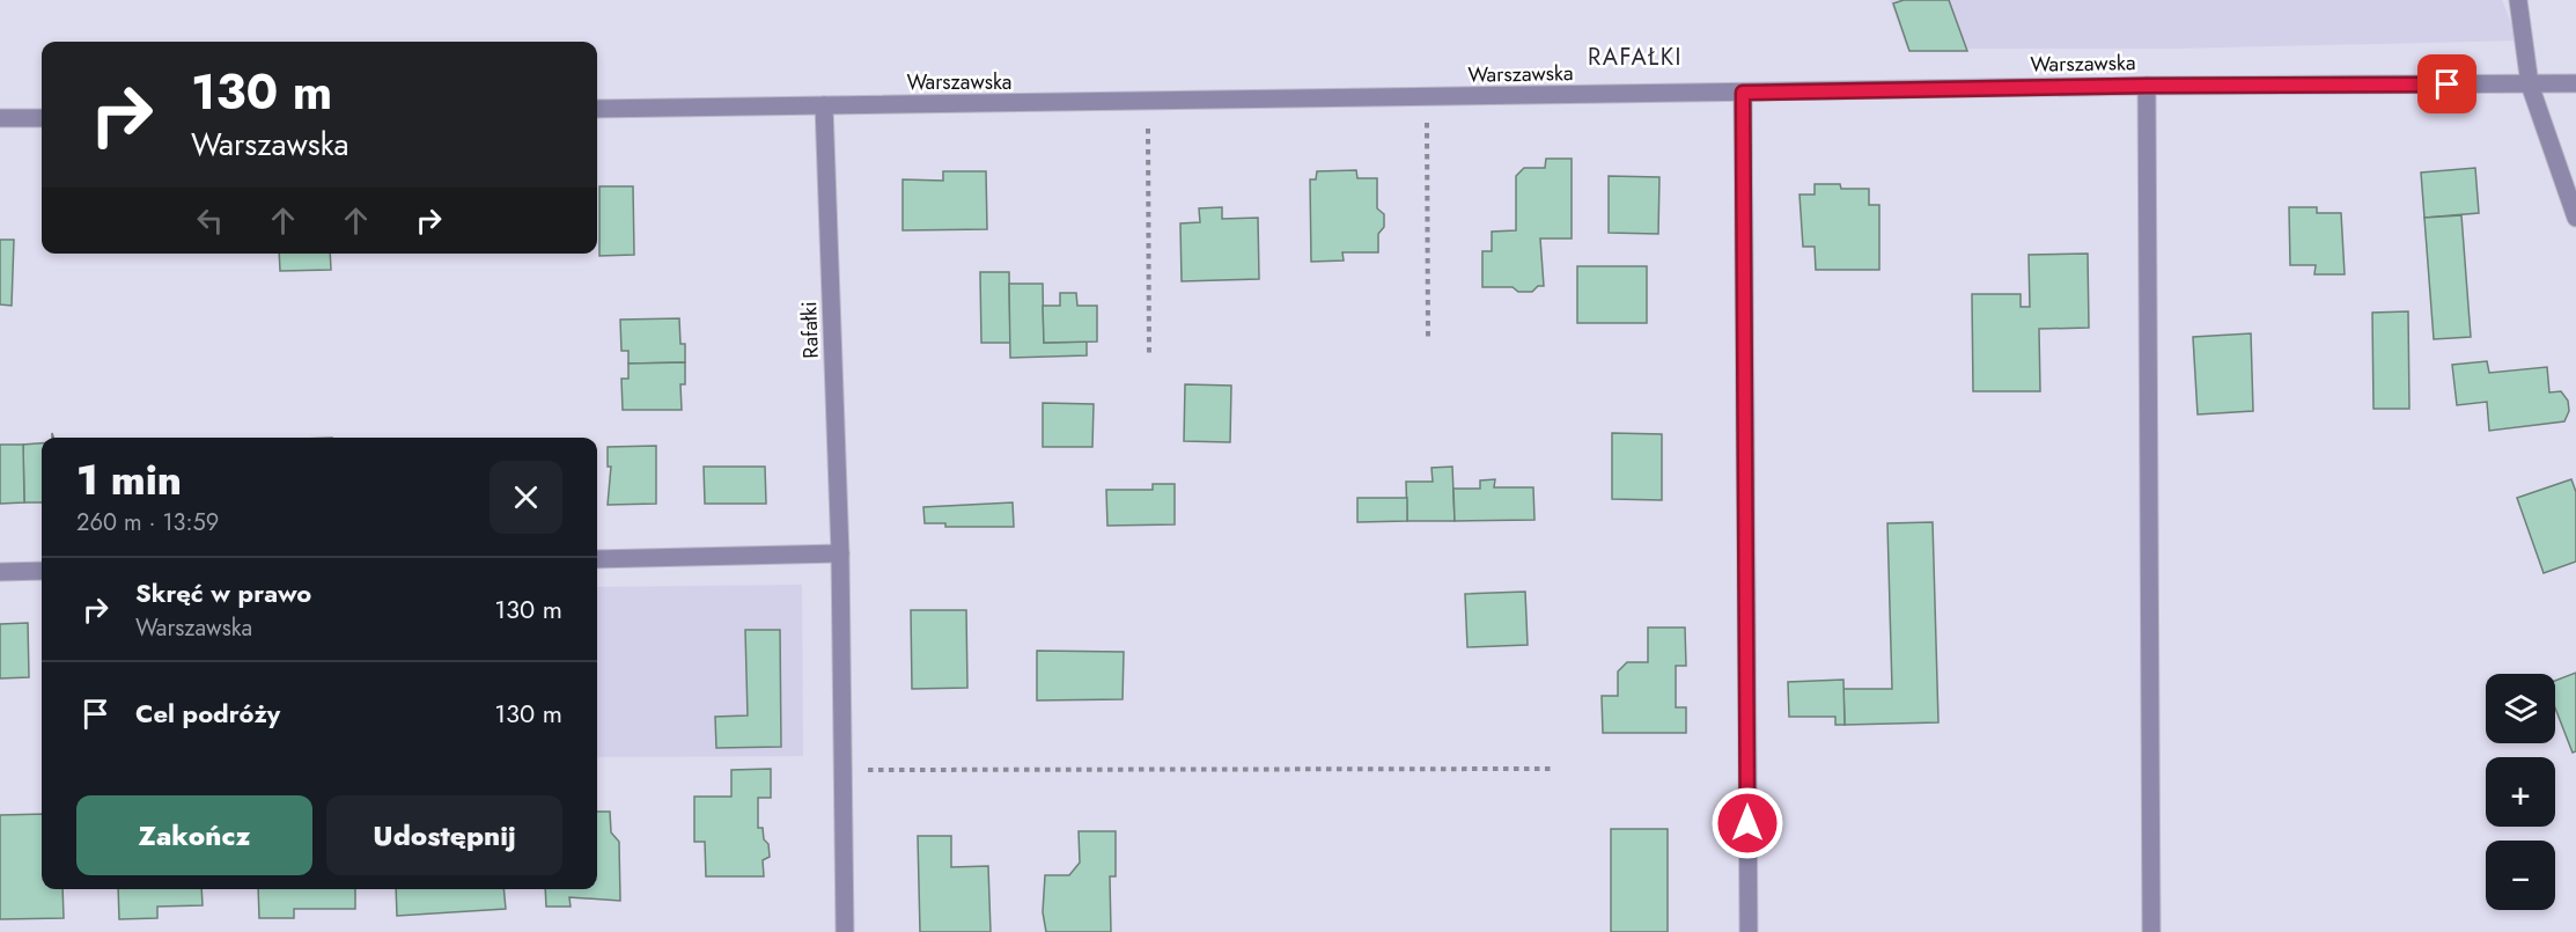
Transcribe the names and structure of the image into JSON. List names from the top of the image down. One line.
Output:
{"streets":{"street":["Warszawska","Rafałki"]},"crossings":[["Warszawska","Rafałki"]],"districts":["RAFAŁKI"],"page":{"turn":["130 m","Warszawska"],"heading":["1 min","260 m · 13:59"],"list":[{"name":"Skręć w prawo","note":"Warszawska","value":"130 m"},{"name":"Cel podróży","value":"130 m"}],"map_buttons":["+","−"],"buttons":["Zakończ","Udostępnij"]}}
